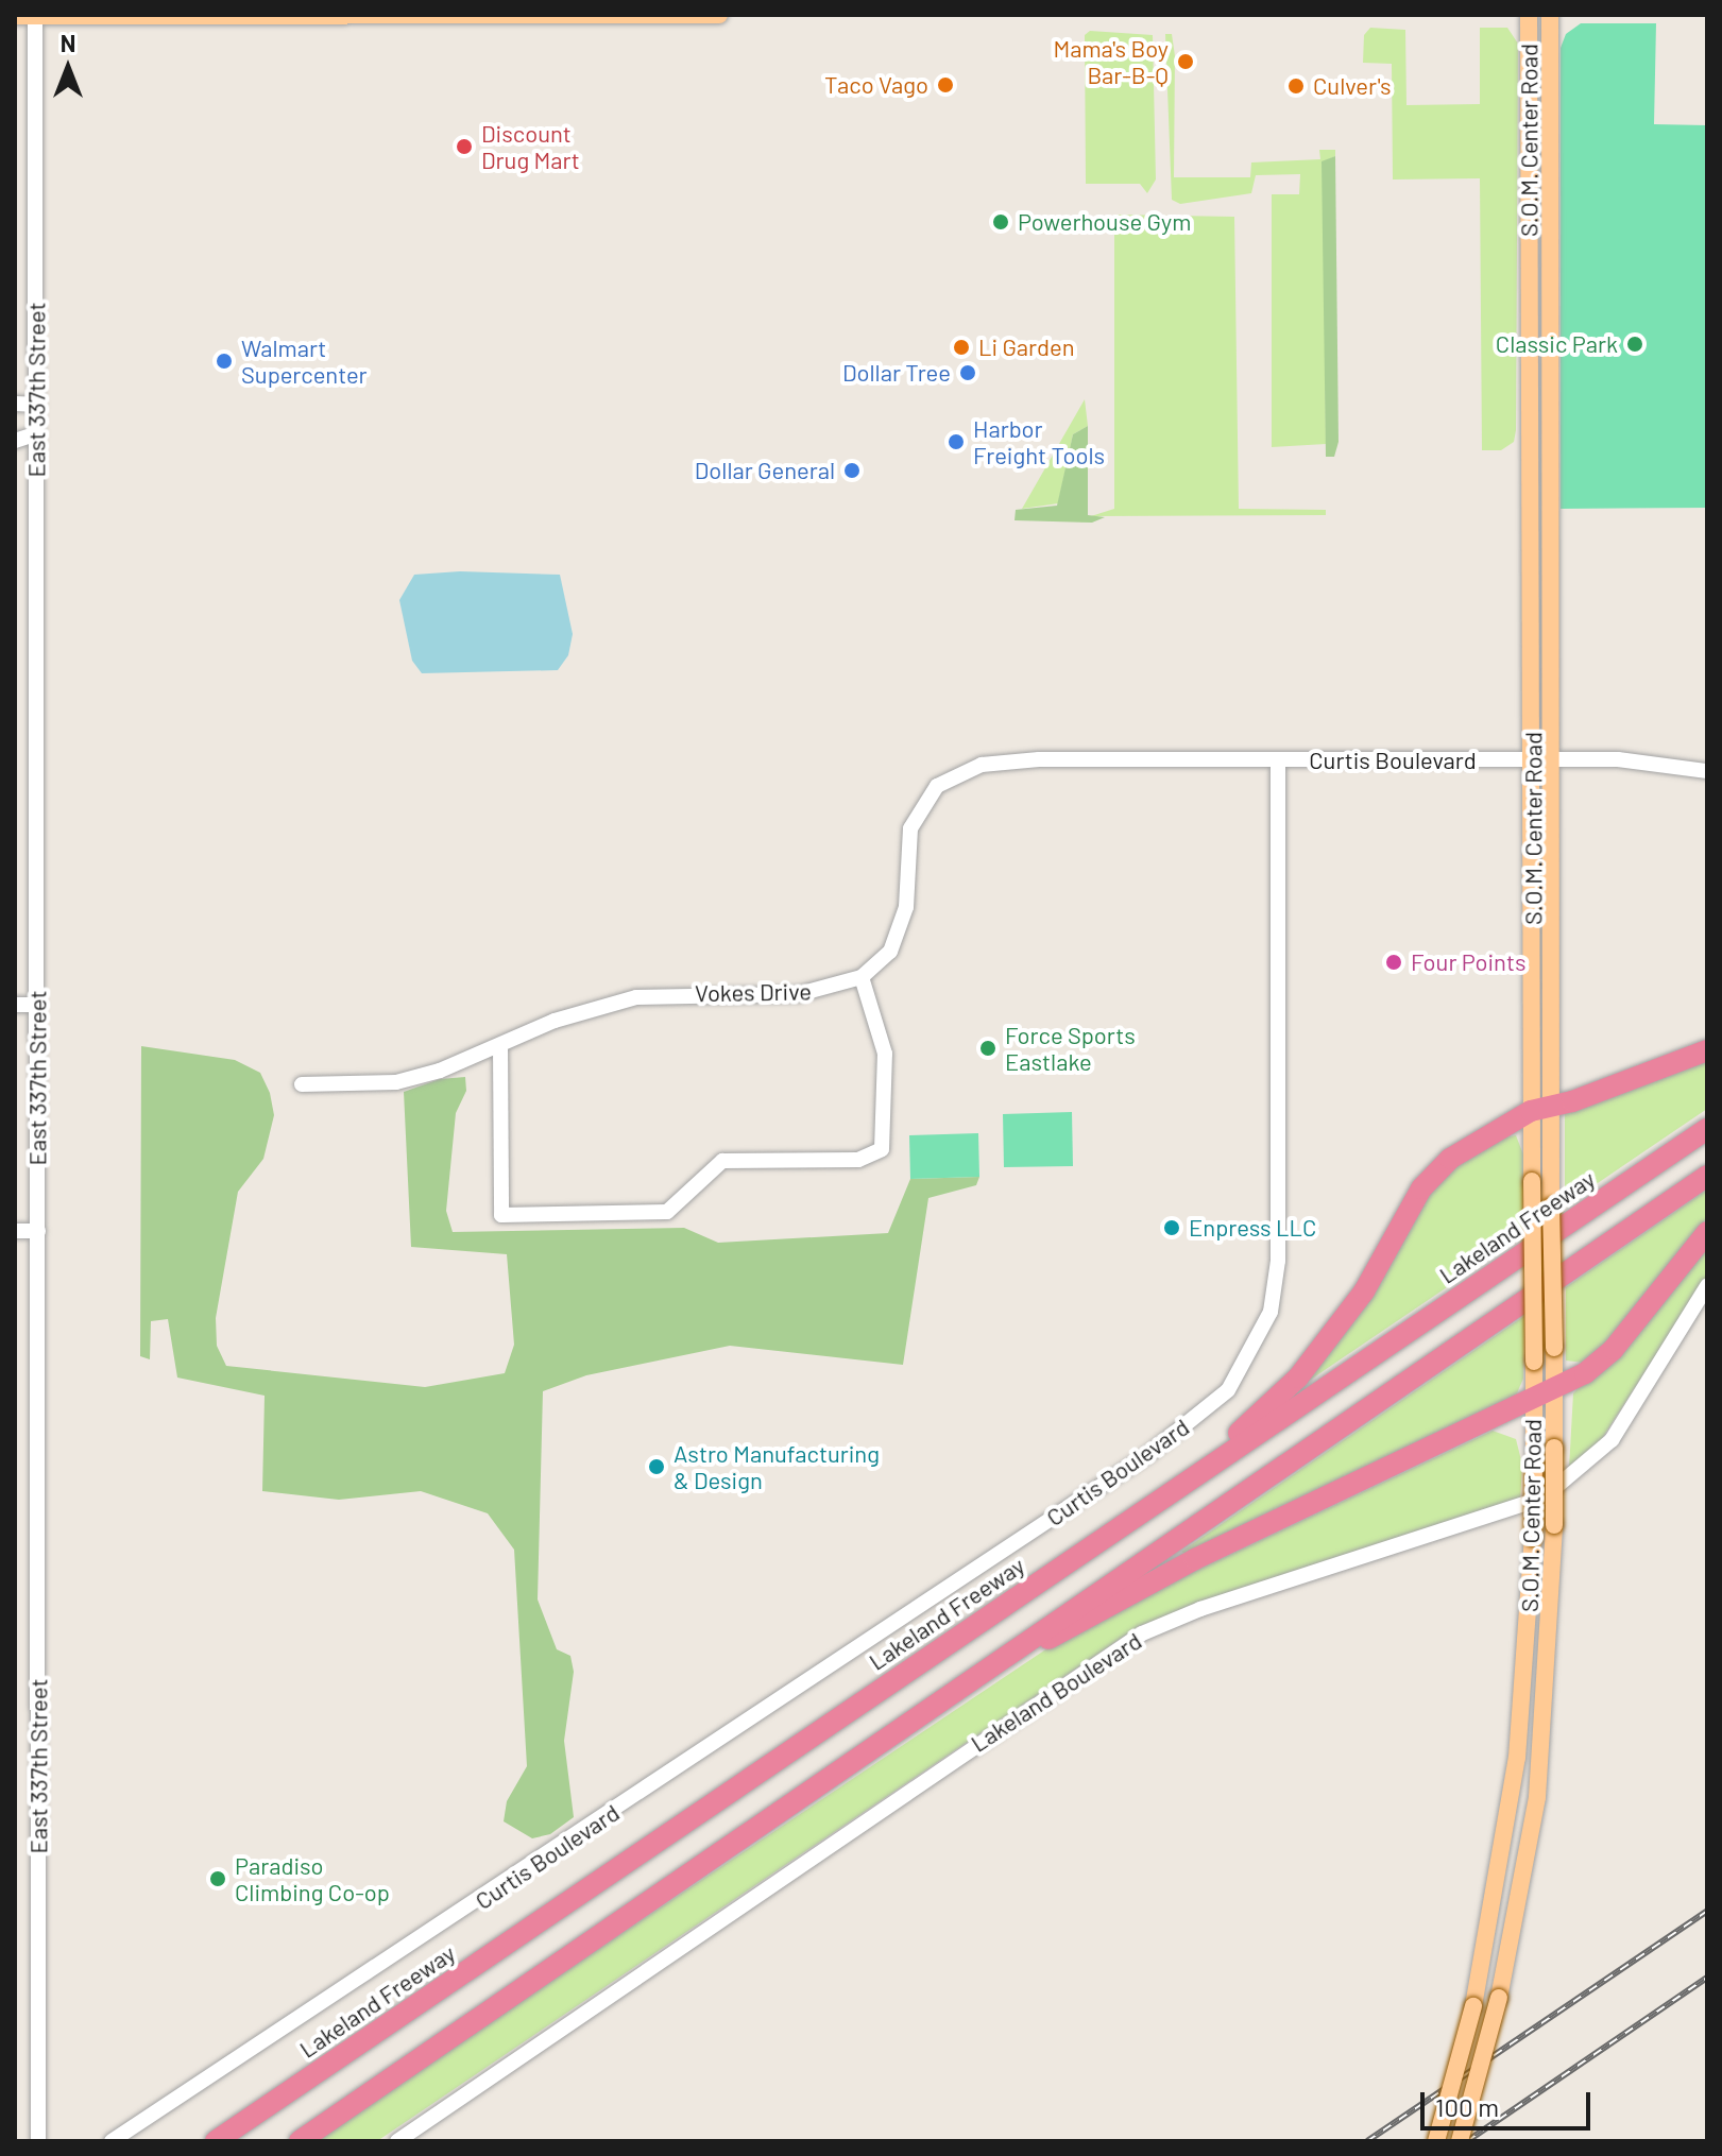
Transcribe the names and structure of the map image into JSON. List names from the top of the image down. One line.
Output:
{"streets":{"highway":["Lakeland Freeway"],"main road":["S.O.M. Center Road"],"street":["East 337th Street","Curtis Boulevard","Vokes Drive","Lakeland Boulevard"]},"crossings":[["S.O.M. Center Road","Curtis Boulevard"],["Curtis Boulevard","Vokes Drive"]],"places":["Mama's Boy Bar-B-Q","Taco Vago","Culver's","Discount Drug Mart","Powerhouse Gym","Classic Park","Li Garden","Walmart Supercenter","Dollar Tree","Harbor Freight Tools","Dollar General","Four Points","Force Sports Eastlake","Enpress LLC","Astro Manufacturing & Design","Paradiso Climbing Co-op"],"scale_bar":"100 m","north":"top"}
